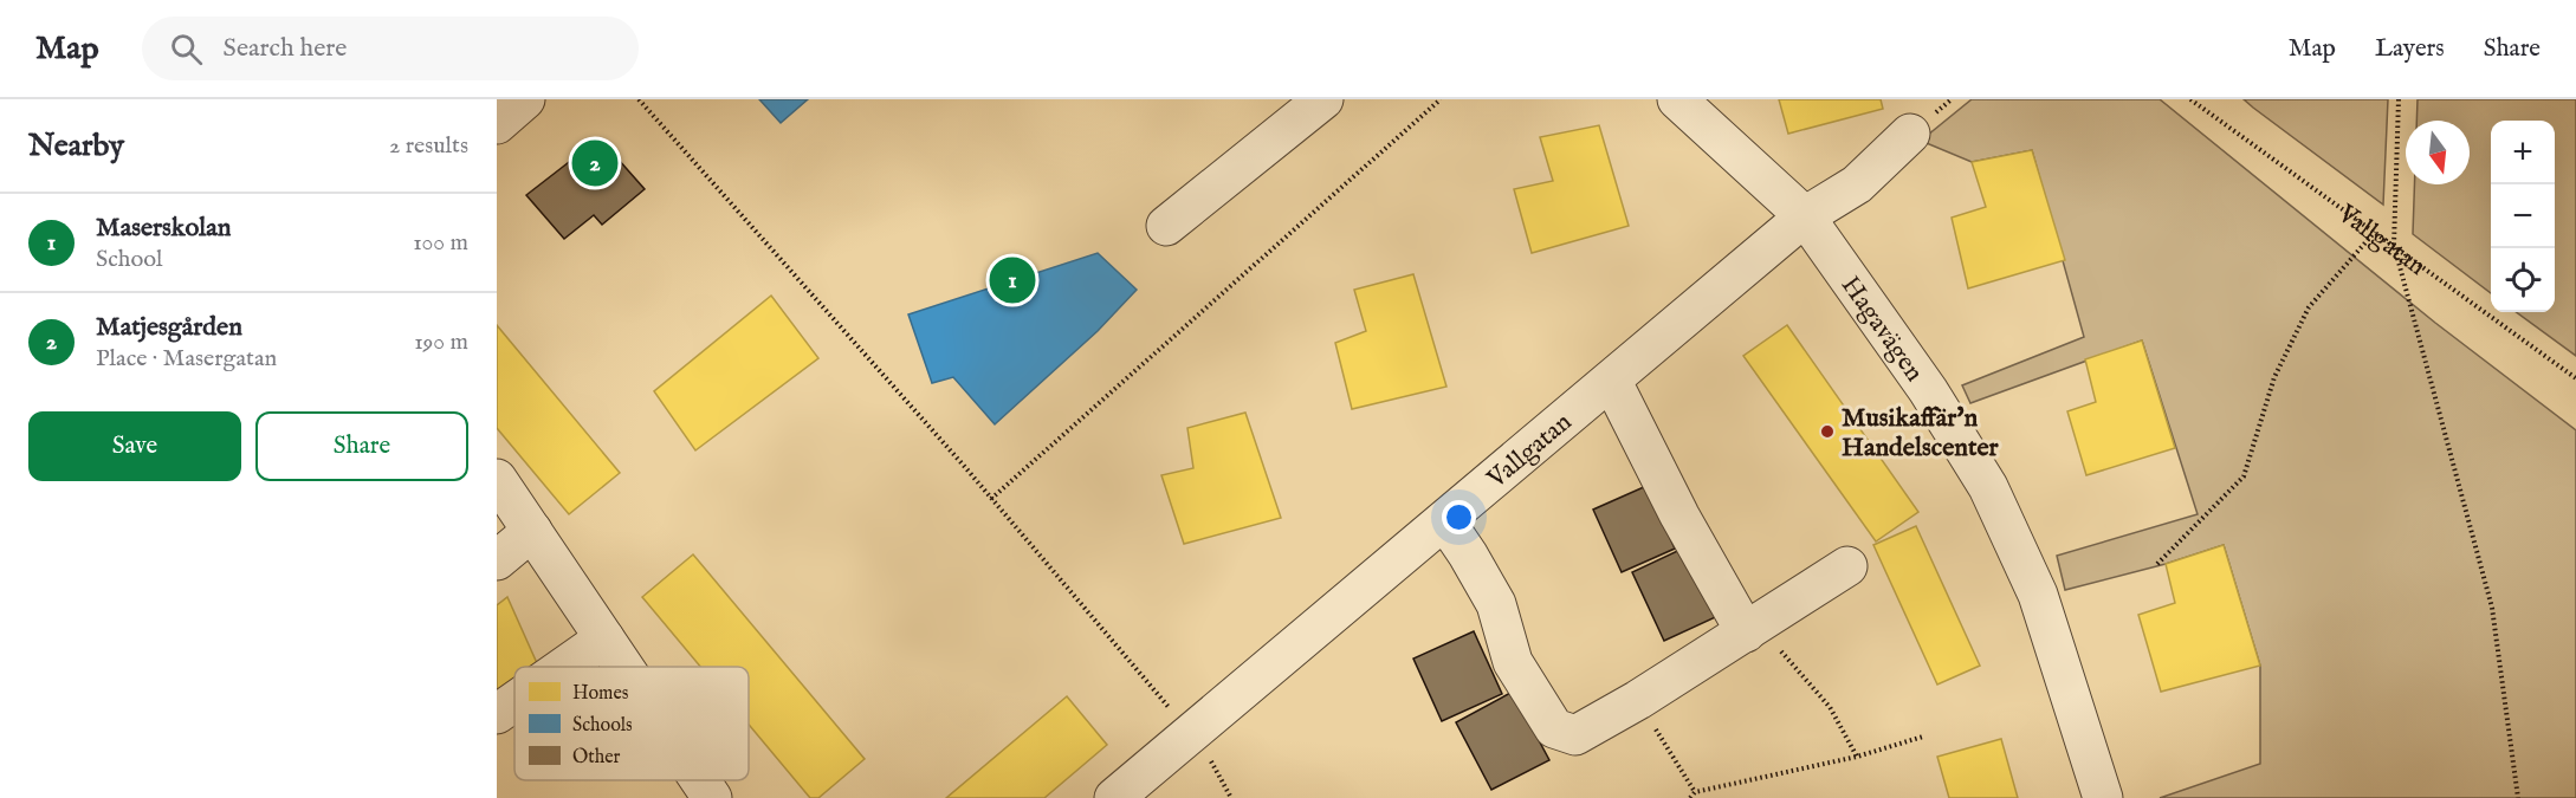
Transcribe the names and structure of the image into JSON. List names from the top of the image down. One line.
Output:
{"streets":{"street":["Vallgatan","Hagavägen"]},"crossings":[["Vallgatan","Hagavägen"]],"places":["Musikaffär'n Handelscenter"],"legend":["Homes","Schools","Other"],"north":"bottom","page":{"header":"Map","search":"Search here","nav":["Map","Layers","Share"],"heading":["Nearby","2 results"],"map_buttons":["+","−"],"pins":["2","1"],"list":[{"mark":"1","name":"Maserskolan","note":"School","value":"100 m"},{"mark":"2","name":"Matjesgården","note":"Place · Masergatan","value":"190 m"}],"buttons":["Save","Share"]}}
